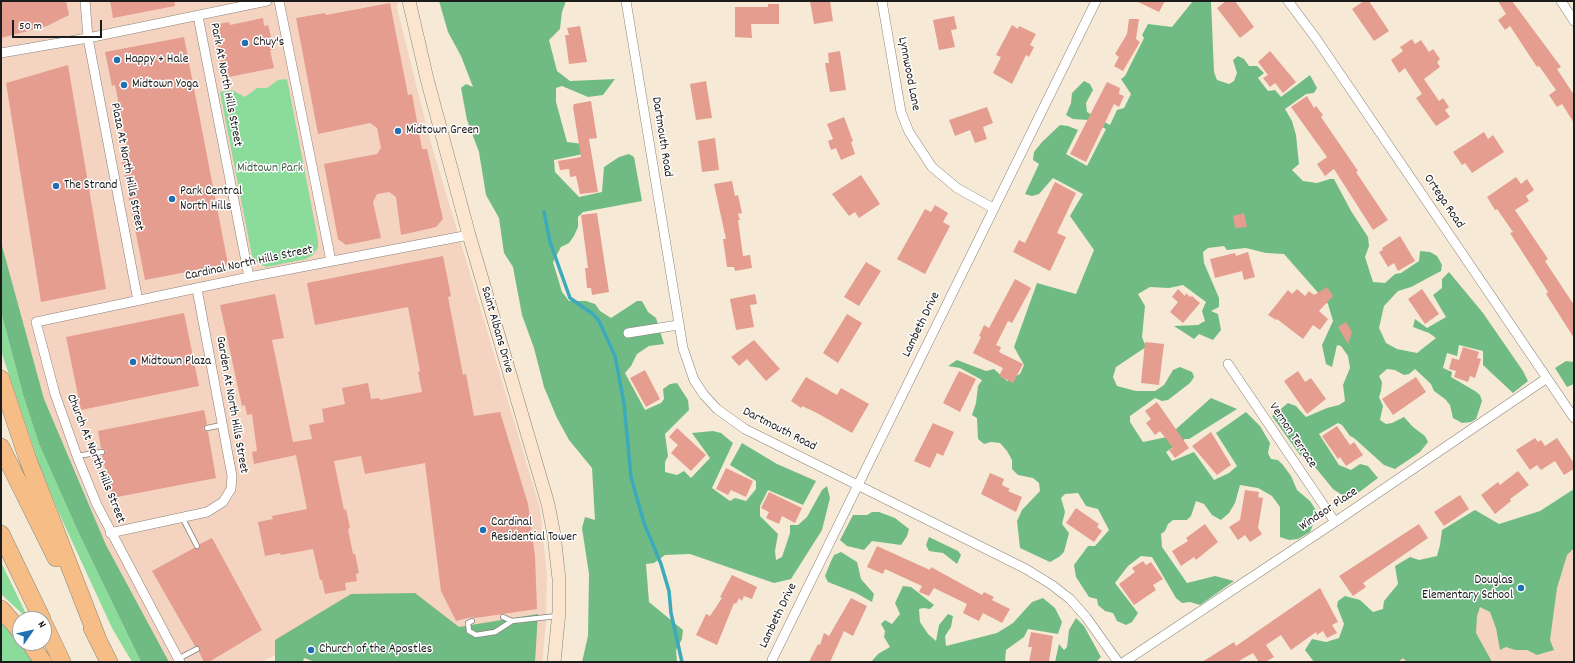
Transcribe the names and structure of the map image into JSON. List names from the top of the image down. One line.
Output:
{"streets":{"street":["Lynnwood Lane","Park At North Hills Street","Dartmouth Road","Plaza At North Hills Street","Ortega Road","Cardinal North Hills Street","Lambeth Drive","Saint Albans Drive","Garden At North Hills Street","Vernon Terrace","Church At North Hills Street","Windsor Place"]},"crossings":[["Lynnwood Lane","Lambeth Drive"],["Park At North Hills Street","Cardinal North Hills Street"],["Dartmouth Road","Lambeth Drive"],["Plaza At North Hills Street","Cardinal North Hills Street"],["Ortega Road","Windsor Place"],["Cardinal North Hills Street","Saint Albans Drive"],["Cardinal North Hills Street","Garden At North Hills Street"],["Cardinal North Hills Street","Church At North Hills Street"],["Garden At North Hills Street","Church At North Hills Street"],["Vernon Terrace","Windsor Place"]],"parks":["Midtown Park"],"places":["Chuy's","Happy + Hale","Midtown Yoga","Midtown Green","The Strand","Park Central North Hills","Midtown Plaza","Cardinal Residential Tower","Douglas Elementary School","Church of the Apostles"],"scale_bar":"50 m","north":"top right"}
